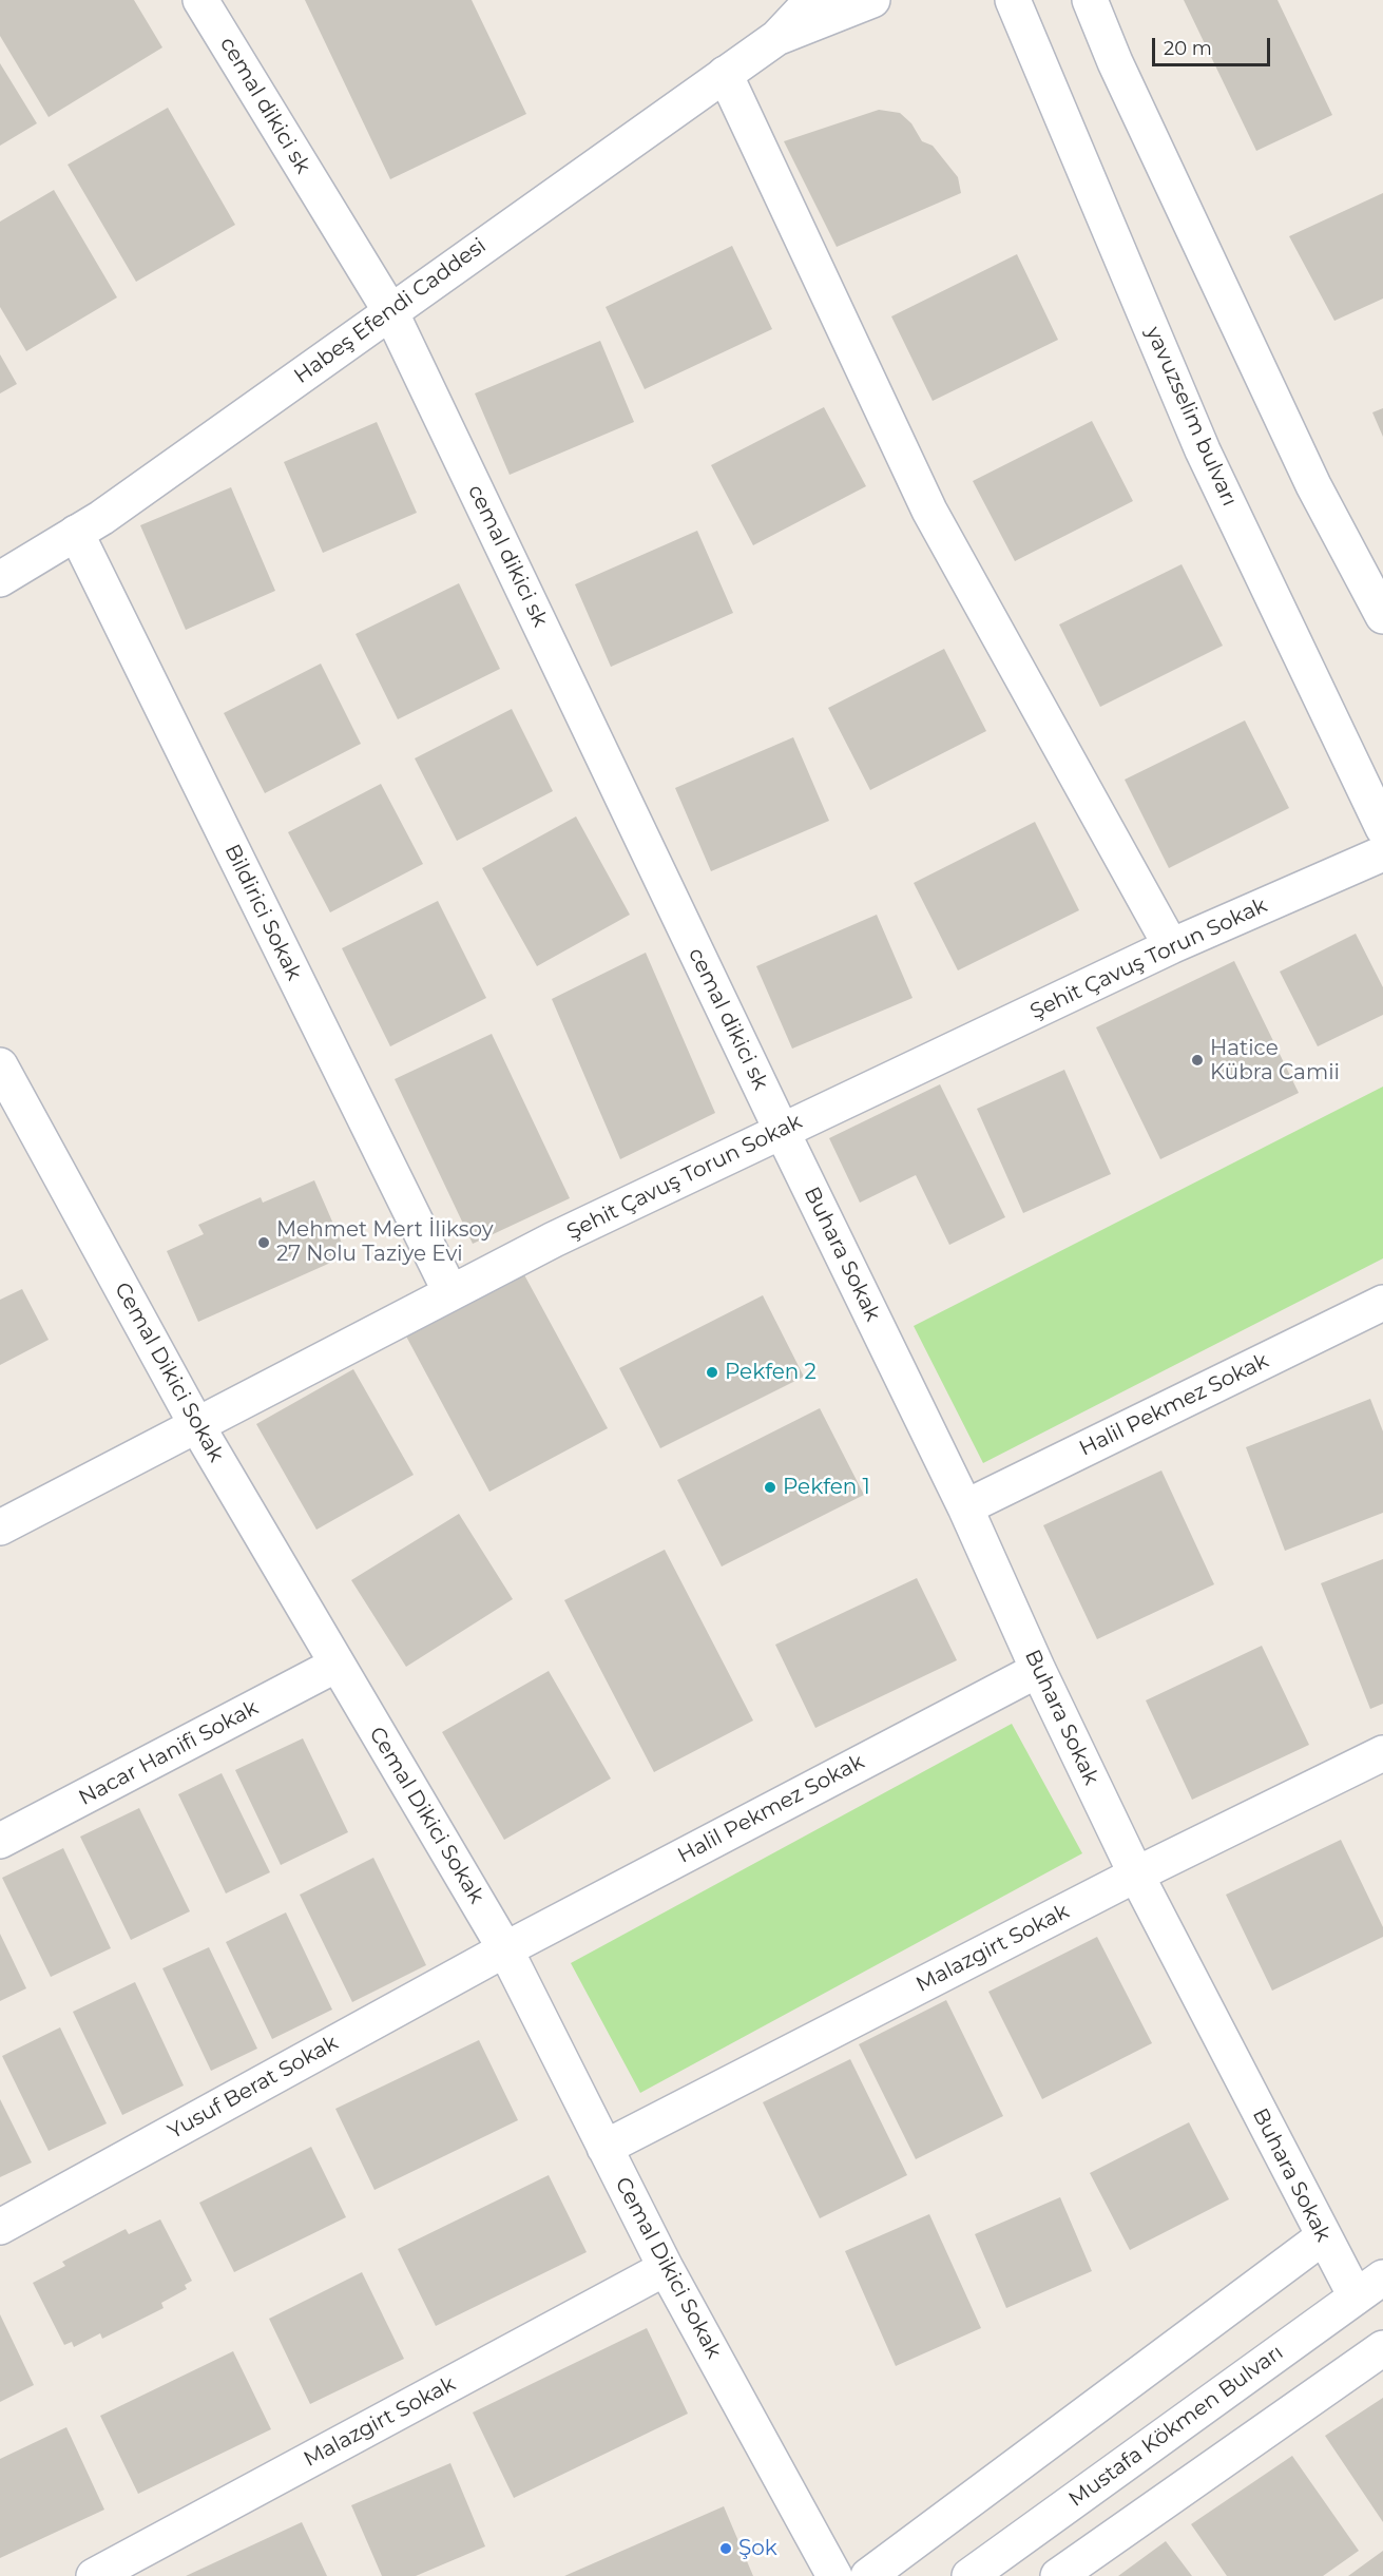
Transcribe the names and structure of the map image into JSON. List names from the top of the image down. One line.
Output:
{"streets":{"street":["cemal dikici sk","Habeş Efendi Caddesi","yavuzselim bulvarı","Bildirici Sokak","Şehit Çavuş Torun Sokak","Buhara Sokak","Cemal Dikici Sokak","Halil Pekmez Sokak","Nacar Hanifi Sokak","Malazgirt Sokak","Yusuf Berat Sokak","Mustafa Kökmen Bulvarı"]},"crossings":[["cemal dikici sk","Habeş Efendi Caddesi"],["cemal dikici sk","Şehit Çavuş Torun Sokak"],["cemal dikici sk","Buhara Sokak"],["Habeş Efendi Caddesi","Bildirici Sokak"],["Bildirici Sokak","Şehit Çavuş Torun Sokak"],["Şehit Çavuş Torun Sokak","Buhara Sokak"],["Şehit Çavuş Torun Sokak","Cemal Dikici Sokak"],["Buhara Sokak","Halil Pekmez Sokak"],["Buhara Sokak","Malazgirt Sokak"],["Buhara Sokak","Mustafa Kökmen Bulvarı"],["Cemal Dikici Sokak","Halil Pekmez Sokak"],["Cemal Dikici Sokak","Nacar Hanifi Sokak"],["Cemal Dikici Sokak","Malazgirt Sokak"],["Cemal Dikici Sokak","Yusuf Berat Sokak"],["Halil Pekmez Sokak","Yusuf Berat Sokak"]],"places":["Hatice Kübra Camii","Mehmet Mert İliksoy 27 Nolu Taziye Evi","Pekfen 2","Pekfen 1","Şok"],"scale_bar":"20 m"}
